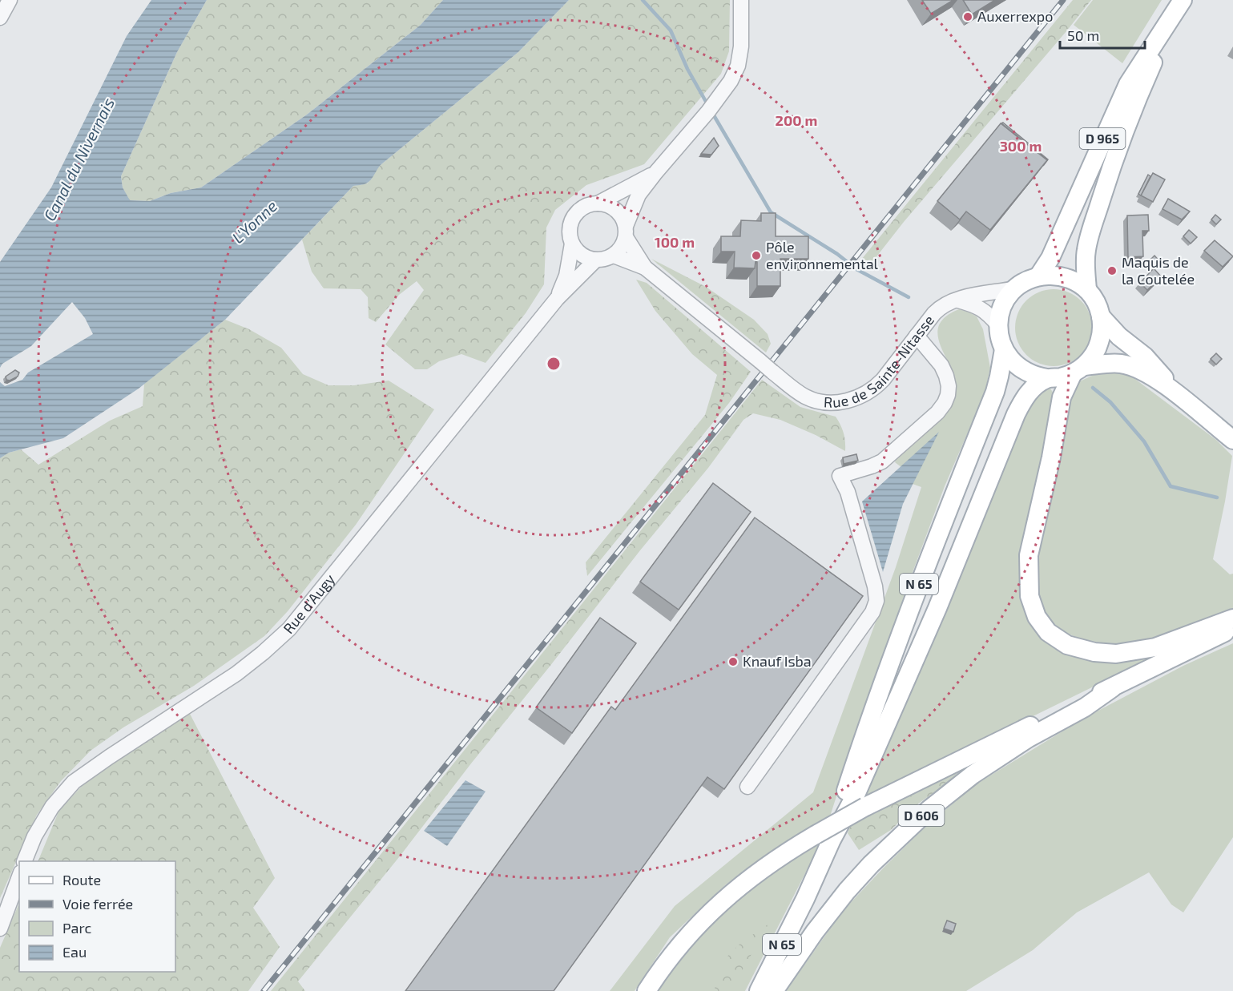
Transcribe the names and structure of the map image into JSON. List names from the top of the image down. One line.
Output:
{"streets":{"main road":["D 965","N 65","D 606"],"street":["Rue de Sainte-Nitasse","Rue d'Augy"]},"crossings":[["D 965","Rue de Sainte-Nitasse"],["D 965","N 65"],["Rue de Sainte-Nitasse","N 65"],["N 65","D 606"]],"water":["Canal du Nivernais","L'Yonne"],"places":["Auxerrexpo","Pôle environnemental","Maquis de la Coutelée","Knauf Isba"],"legend":["Route","Voie ferrée","Parc","Eau"],"scale_bar":"50 m","rings":["200 m","300 m","100 m"]}
